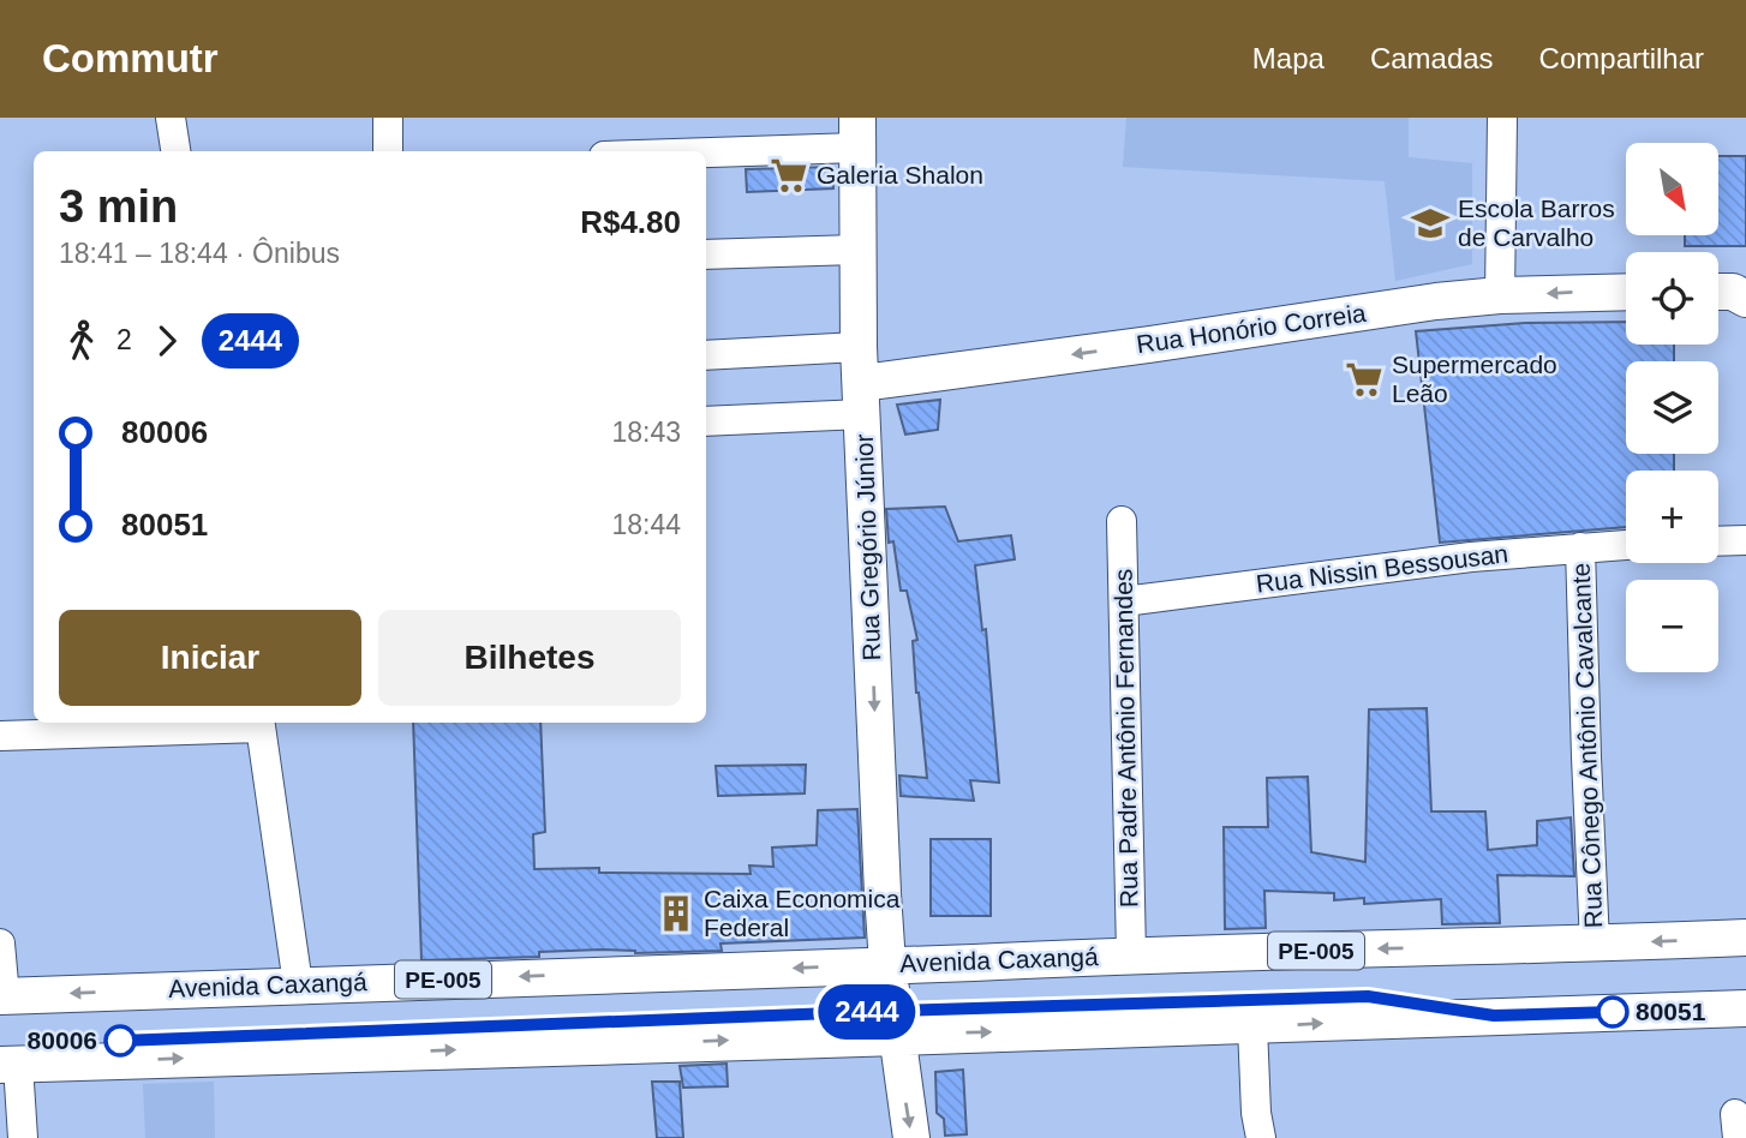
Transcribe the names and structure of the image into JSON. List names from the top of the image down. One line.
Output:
{"streets":{"main road":["Rua Honório Correia","Rua Gregório Júnior","PE-005","Avenida Caxangá"],"street":["Rua Nissin Bessousan","Rua Padre Antônio Fernandes","Rua Cônego Antônio Cavalcante"]},"crossings":[["Rua Honório Correia","Rua Gregório Júnior"],["Rua Gregório Júnior","Avenida Caxangá"],["Rua Nissin Bessousan","Rua Padre Antônio Fernandes"],["Rua Nissin Bessousan","Rua Cônego Antônio Cavalcante"],["Rua Padre Antônio Fernandes","Avenida Caxangá"],["Rua Cônego Antônio Cavalcante","Avenida Caxangá"]],"one_way":["Rua Honório Correia","Rua Gregório Júnior"],"places":{"supermarket":["Galeria Shalon","Supermercado Leão"],"school or university":["Escola Barros de Carvalho"],"building":["Caixa Economica Federal"],"other":["80051","80006"]},"lines":["bus line 2444"],"north":"bottom right","page":{"header":"Commutr","nav":["Mapa","Camadas","Compartilhar"],"on_map":"2444","map_buttons":["+","−"],"heading":["3 min","18:41 – 18:44 · Ônibus","R$4.80"],"legs":["2","2444"],"list":[{"name":"80006","value":"18:43"},{"name":"80051","value":"18:44"}],"buttons":["Iniciar","Bilhetes"]}}
